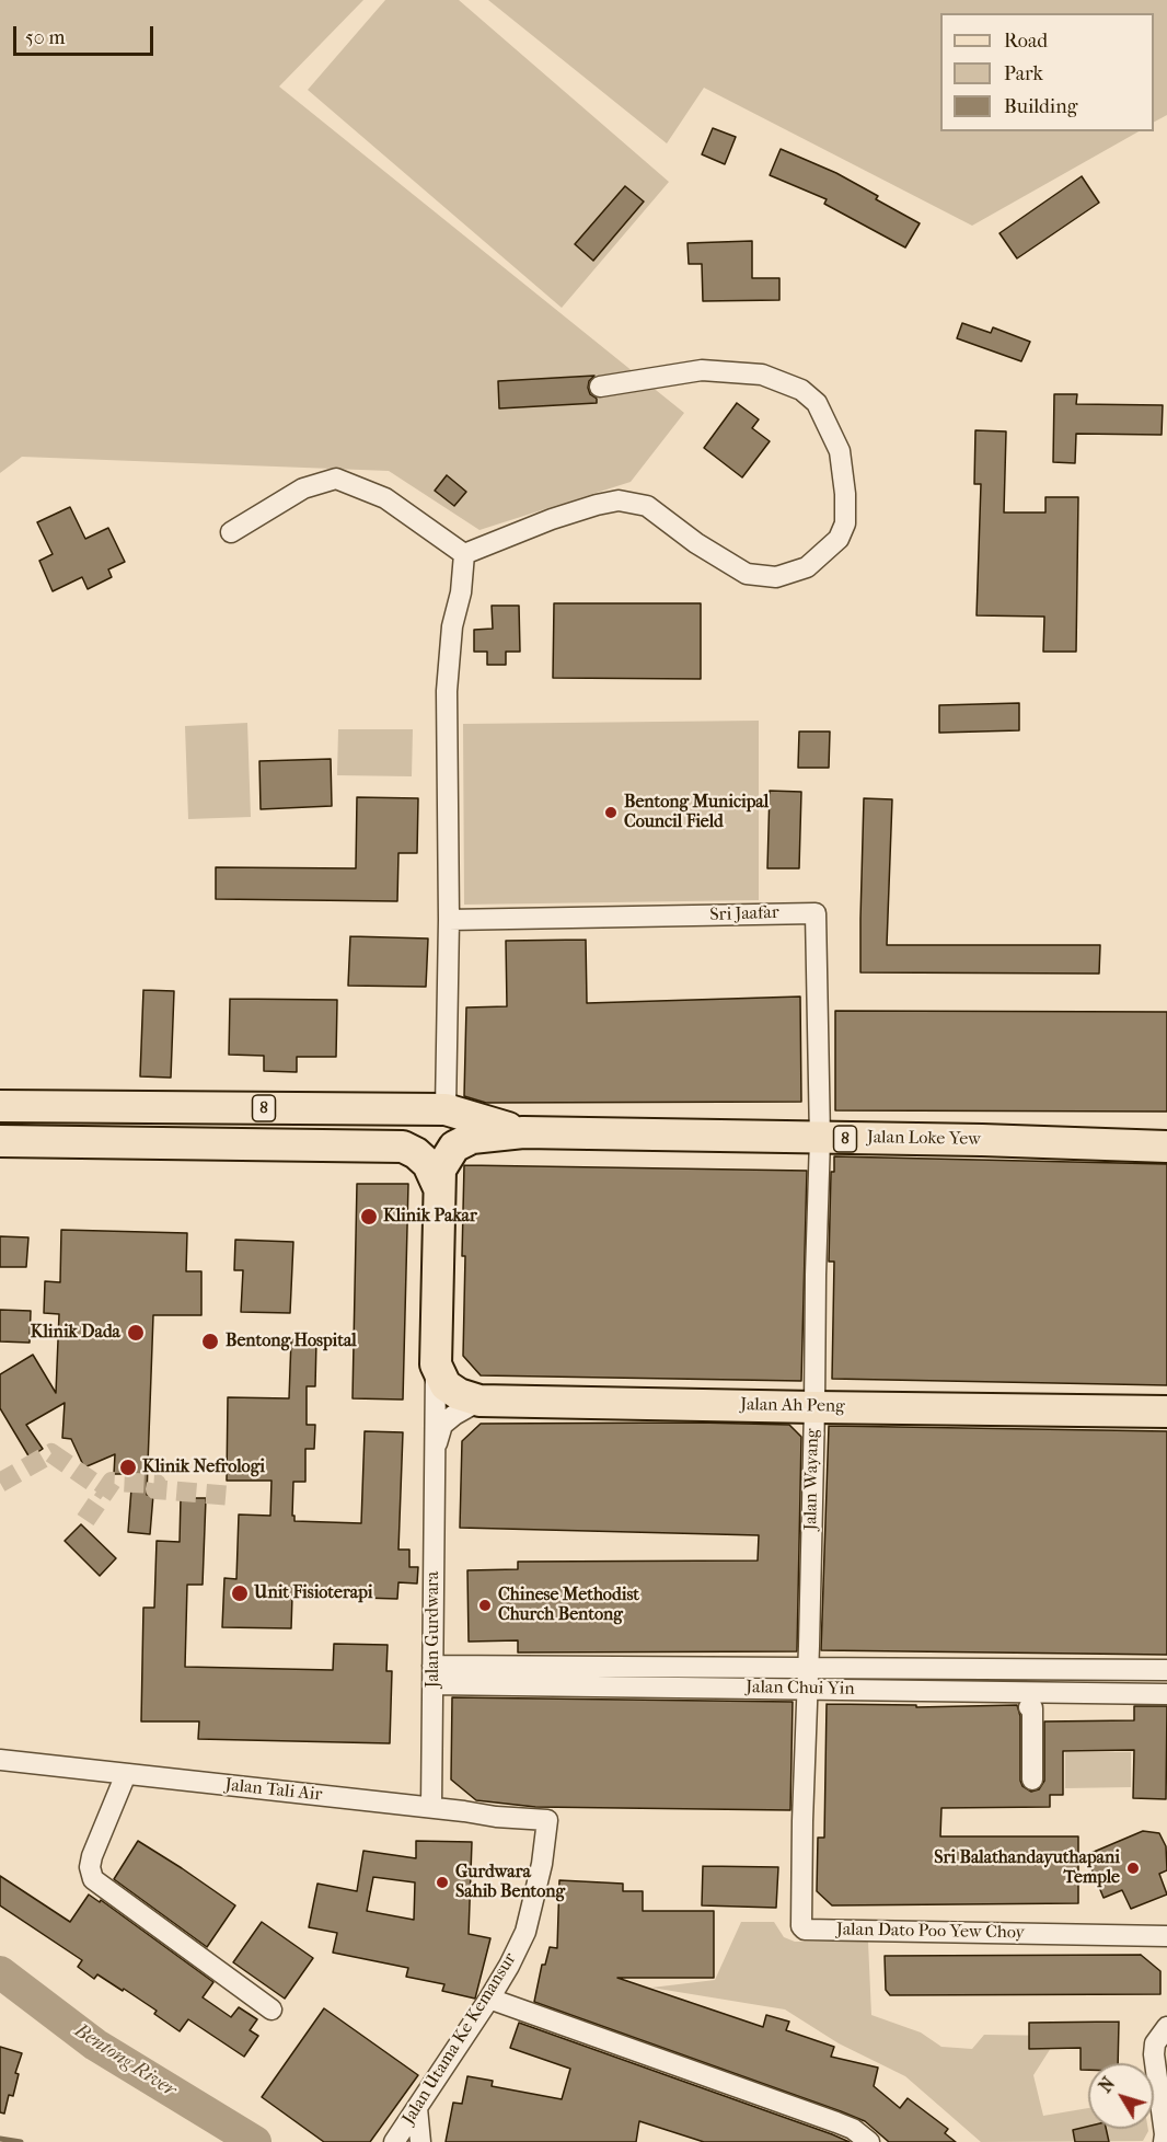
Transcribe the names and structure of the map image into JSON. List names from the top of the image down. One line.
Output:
{"streets":{"main road":["8","Jalan Loke Yew","Jalan Ah Peng"],"street":["Sri Jaafar","Jalan Wayang","Jalan Gurdwara","Jalan Chui Yin","Jalan Tali Air","Jalan Dato Poo Yew Choy","Jalan Utama Ke Kemansur"]},"crossings":[["Sri Jaafar","Jalan Loke Yew"],["Sri Jaafar","Jalan Wayang"],["8","Jalan Loke Yew"],["Jalan Loke Yew","Jalan Wayang"],["Jalan Ah Peng","Jalan Wayang"],["Jalan Ah Peng","Jalan Gurdwara"],["Jalan Wayang","Jalan Chui Yin"],["Jalan Wayang","Jalan Dato Poo Yew Choy"],["Jalan Gurdwara","Jalan Chui Yin"],["Jalan Gurdwara","Jalan Tali Air"],["Jalan Tali Air","Jalan Utama Ke Kemansur"]],"water":["Bentong River"],"places":["Bentong Municipal Council Field","Klinik Pakar","Klinik Dada","Bentong Hospital","Klinik Nefrologi","Unit Fisioterapi","Chinese Methodist Church Bentong","Sri Balathandayuthapani Temple","Gurdwara Sahib Bentong"],"legend":["Road","Park","Building"],"scale_bar":"50 m","north":"top left"}
